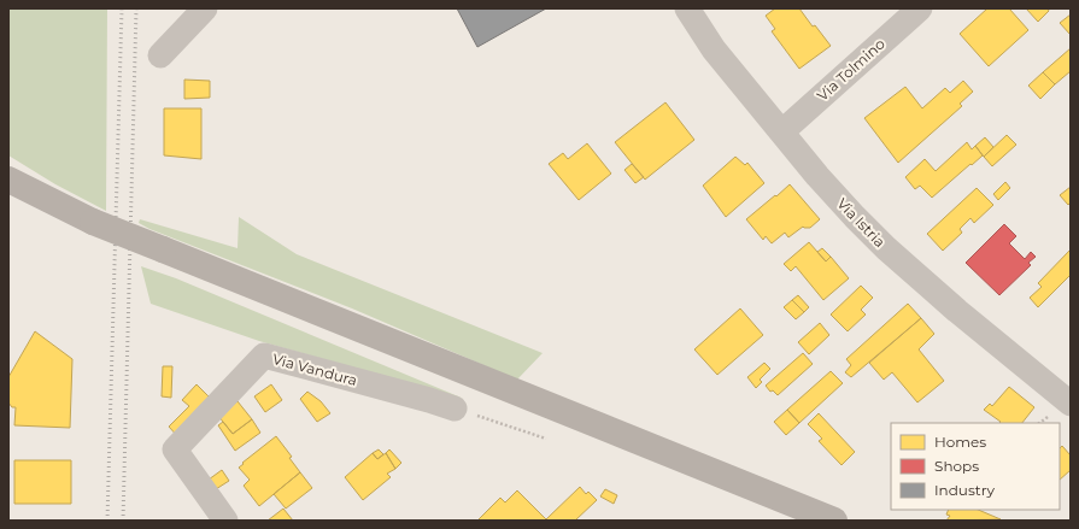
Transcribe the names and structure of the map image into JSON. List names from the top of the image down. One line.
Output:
{"streets":{"street":["Via Tolmino","Via Istria","Via Vandura"]},"crossings":[["Via Tolmino","Via Istria"]],"legend":["Homes","Shops","Industry"]}
